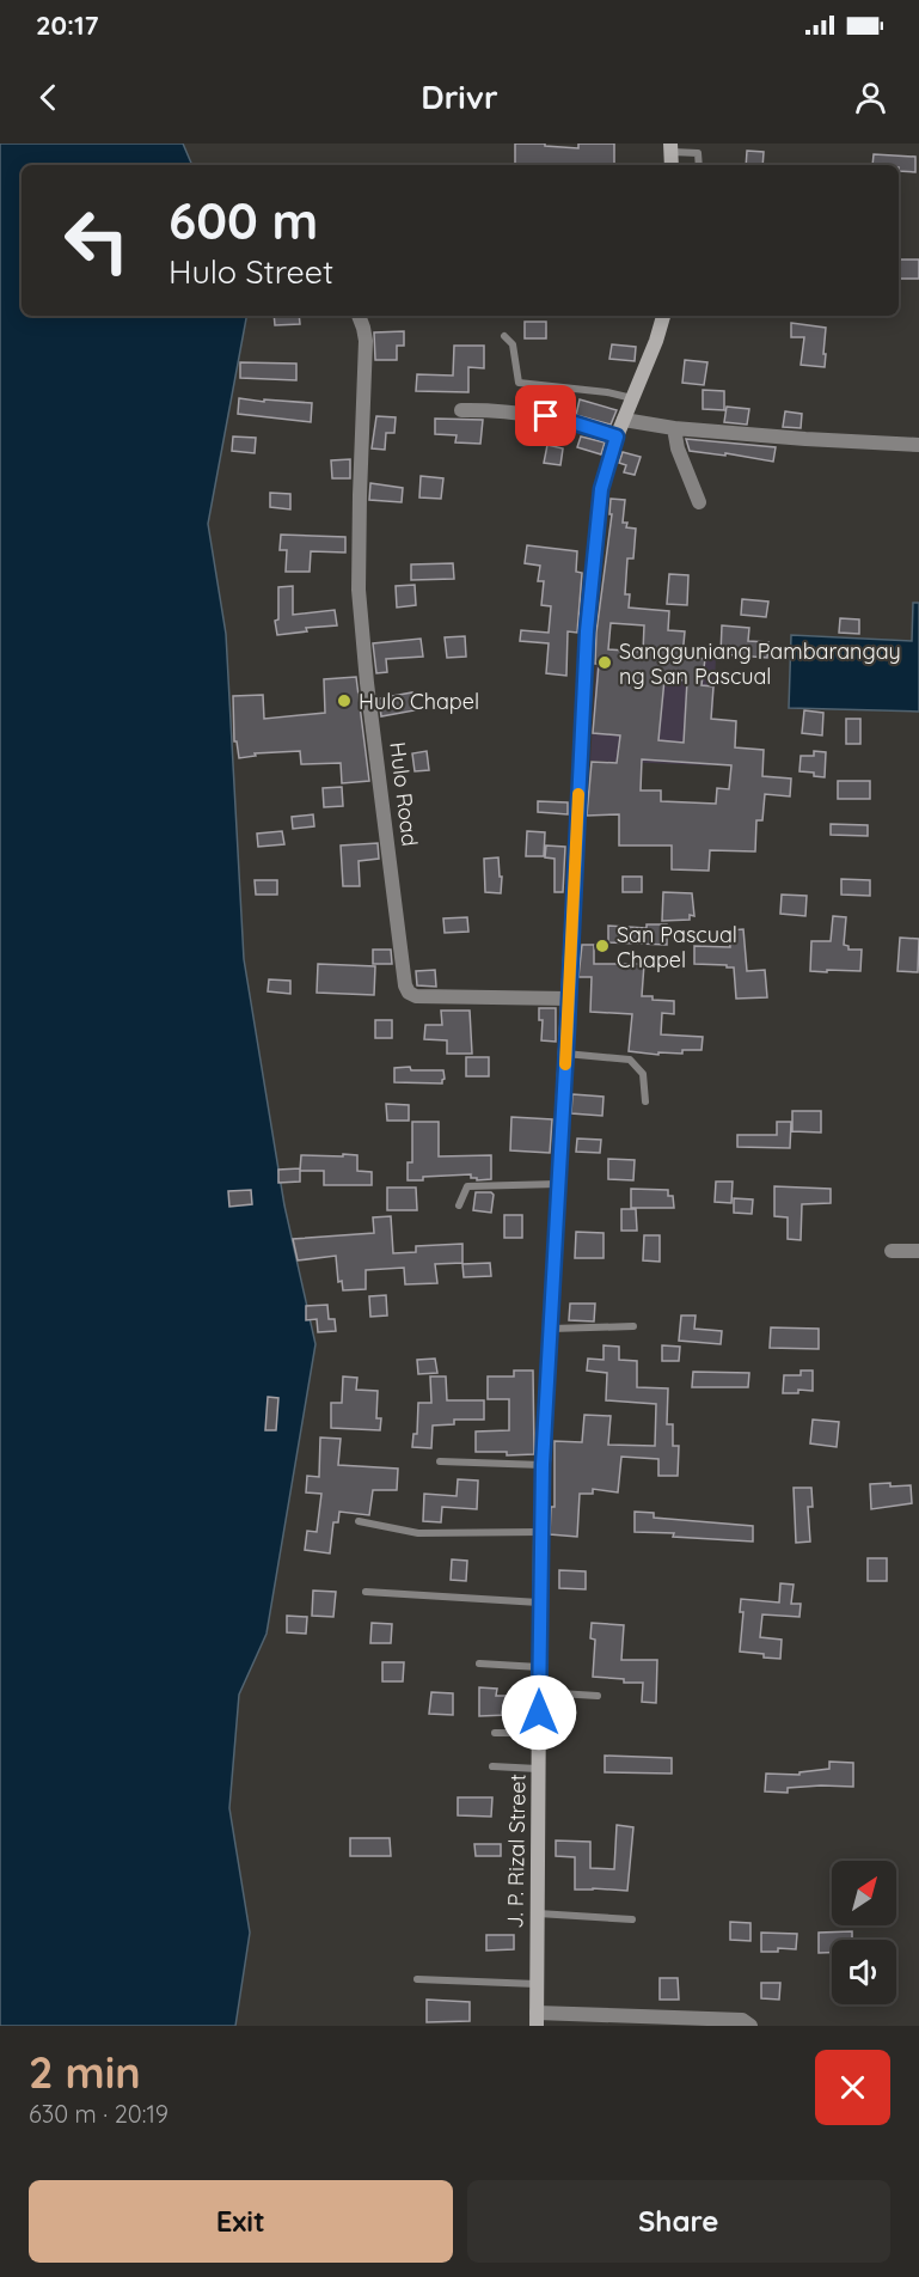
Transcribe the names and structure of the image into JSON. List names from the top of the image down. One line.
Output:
{"streets":{"main road":["J. P. Rizal Street"],"street":["Hulo Road"]},"crossings":[["Hulo Road","J. P. Rizal Street"]],"places":["Sangguniang Pambarangay ng San Pascual","Hulo Chapel","San Pascual Chapel"],"north":"top right","page":{"status":"20:17","header":"Drivr","turn":["600 m","Hulo Street"],"heading":["2 min","630 m · 20:19"],"buttons":["Exit","Share"]}}
